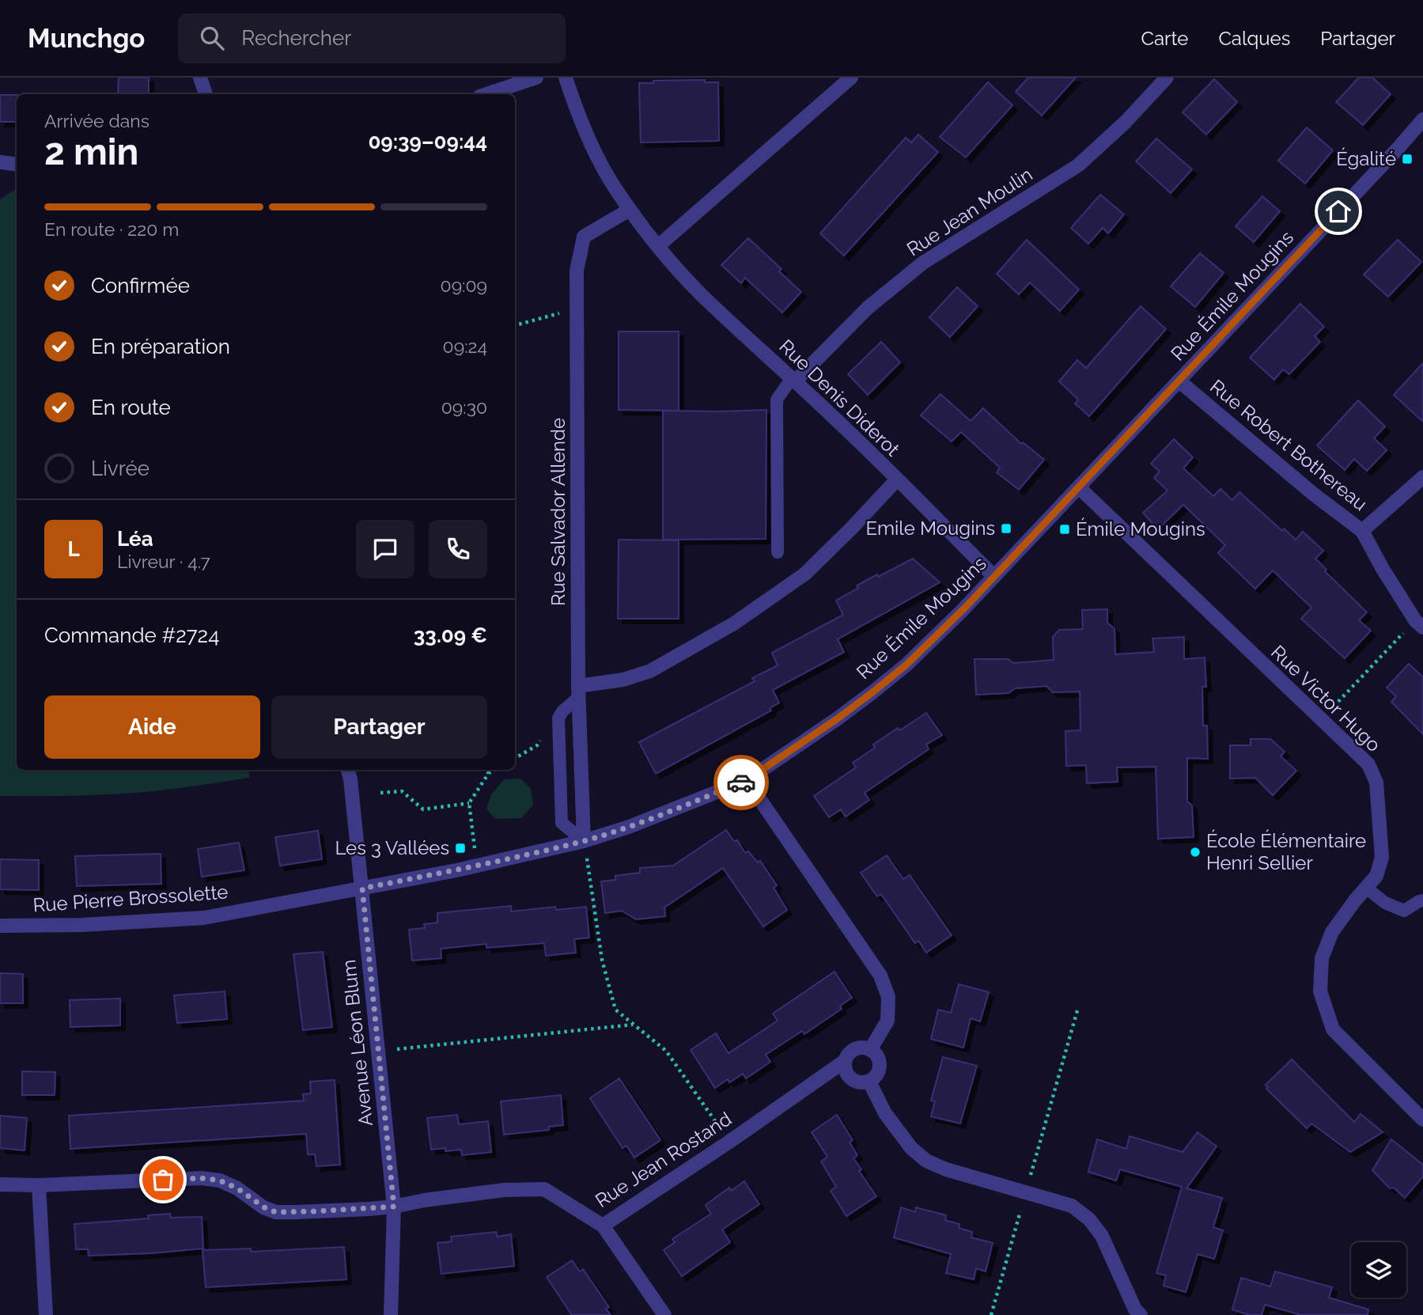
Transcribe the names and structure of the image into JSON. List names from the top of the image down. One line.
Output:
{"streets":{"street":["Rue Jean Moulin","Rue Émile Mougins","Rue Denis Diderot","Rue Robert Bothereau","Rue Salvador Allende","Rue Victor Hugo","Rue Pierre Brossolette","Avenue Léon Blum","Rue Jean Rostand"]},"crossings":[["Rue Jean Moulin","Rue Denis Diderot"],["Rue Émile Mougins","Rue Denis Diderot"],["Rue Émile Mougins","Rue Robert Bothereau"],["Rue Émile Mougins","Rue Salvador Allende"],["Rue Émile Mougins","Rue Victor Hugo"],["Rue Émile Mougins","Rue Pierre Brossolette"],["Rue Émile Mougins","Avenue Léon Blum"],["Rue Denis Diderot","Rue Salvador Allende"],["Rue Pierre Brossolette","Avenue Léon Blum"],["Avenue Léon Blum","Rue Jean Rostand"]],"places":{"transit":["Égalité","Emile Mougins","Émile Mougins","Les 3 Vallées"],"other":["École Élémentaire Henri Sellier"]},"page":{"header":"Munchgo","search":"Rechercher","nav":["Carte","Calques","Partager"],"heading":["2 min","Arrivée dans","09:39–09:44"],"panel":["Léa","Livreur · 4.7","Commande #2724","33.09 €"],"bar":"En route · 220 m","list":[["Confirmée","09:09"],["En préparation","09:24"],["En route","09:30"],"Livrée"],"round":"L","buttons":["Aide","Partager"]}}
